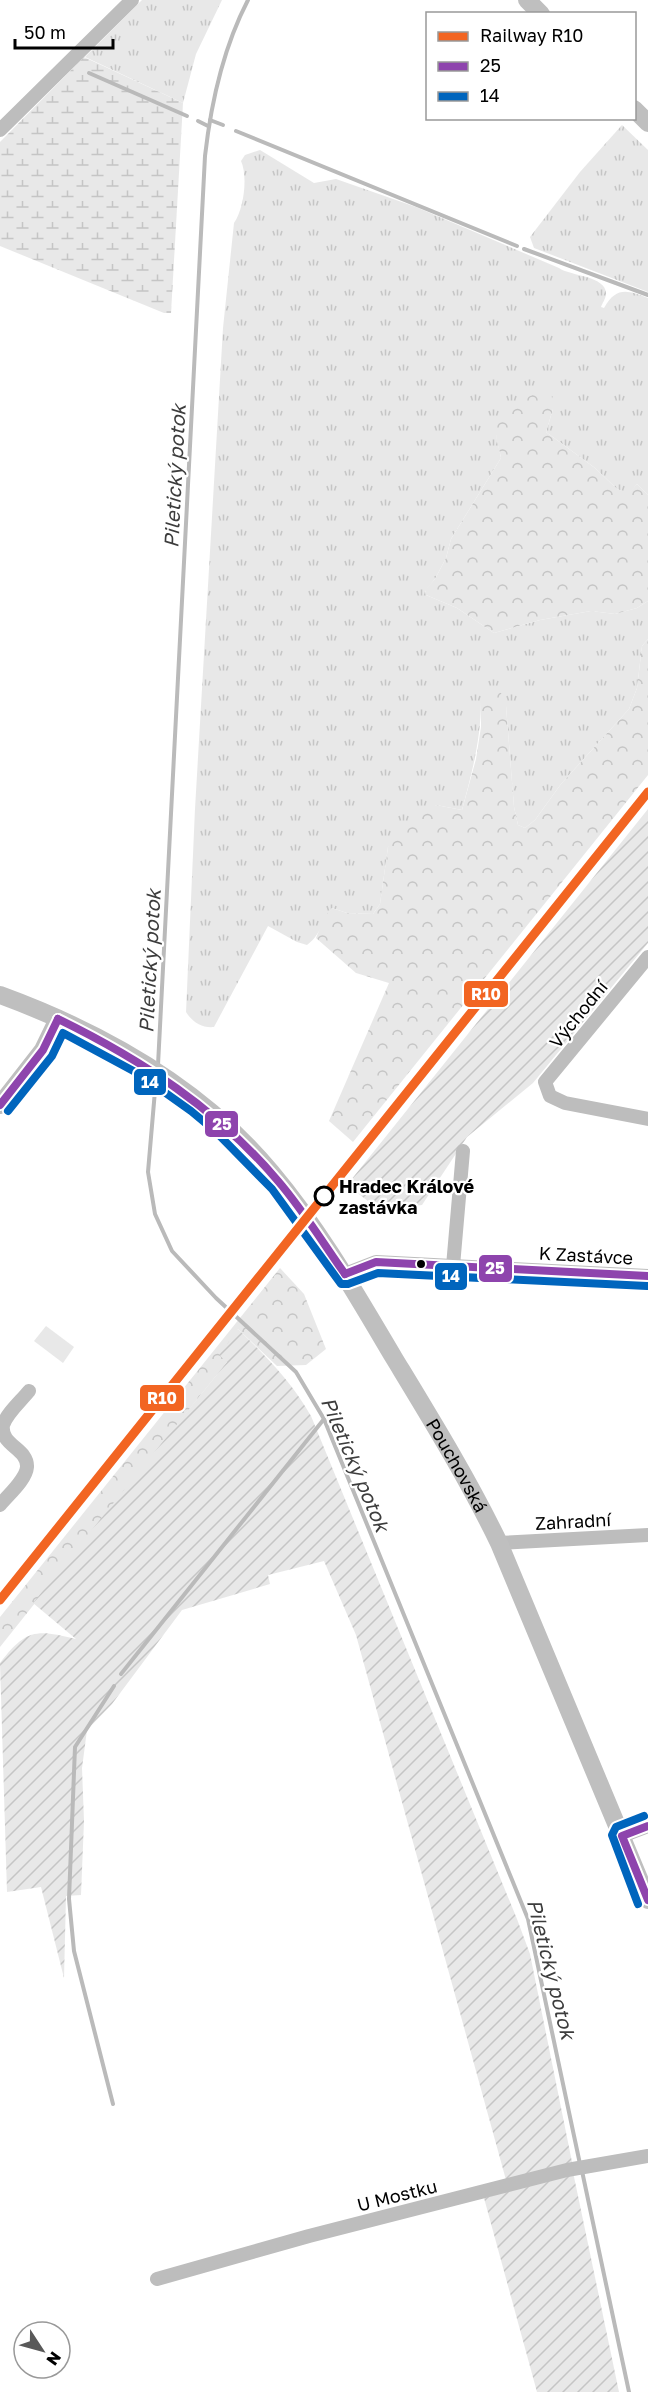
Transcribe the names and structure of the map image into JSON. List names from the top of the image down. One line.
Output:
{"streets":{"street":["Východní","K Zastávce","Pouchovská","Zahradní","U Mostku"]},"crossings":[["K Zastávce","Pouchovská"],["Pouchovská","Zahradní"]],"water":["Piletický potok"],"places":["Hradec Králové zastávka"],"lines":["rail line R10","transit line 25","transit line 14"],"legend":["Railway R10","25","14"],"scale_bar":"50 m","north":"bottom right"}
